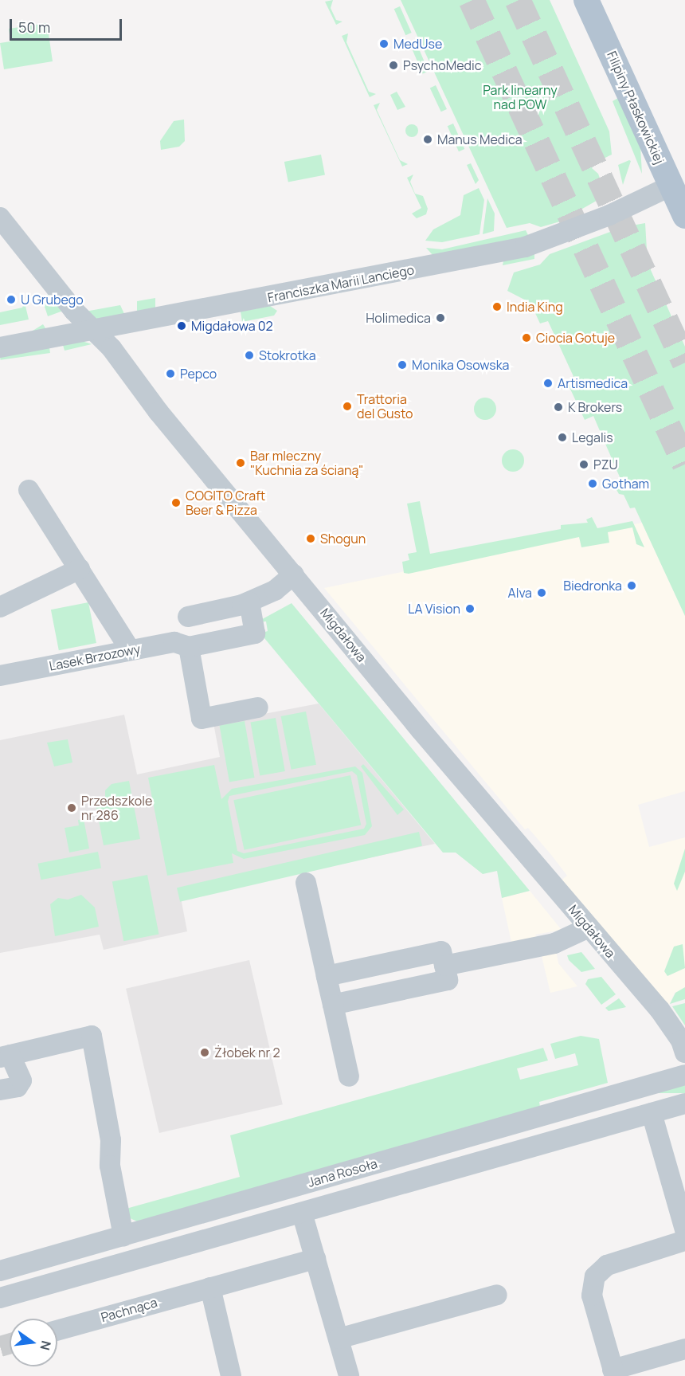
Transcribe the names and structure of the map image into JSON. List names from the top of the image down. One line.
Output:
{"streets":{"main road":["Filipiny Płaskowickiej"],"street":["Franciszka Marii Lanciego","Migdałowa","Lasek Brzozowy","Jana Rosoła","Pachnąca"]},"crossings":[["Filipiny Płaskowickiej","Franciszka Marii Lanciego"],["Franciszka Marii Lanciego","Migdałowa"]],"parks":["Park linearny nad POW"],"places":["MedUse","PsychoMedic","Manus Medica","U Grubego","India King","Holimedica","Migdałowa 02","Ciocia Gotuje","Stokrotka","Monika Osowska","Pepco","Artismedica","Trattoria del Gusto","K Brokers","Legalis","Bar mleczny \"Kuchnia za ścianą\"","PZU","Gotham","COGITO Craft Beer & Pizza","Shogun","Biedronka","Alva","LA Vision","Przedszkole nr 286","Żłobek nr 2"],"scale_bar":"50 m","north":"right"}
